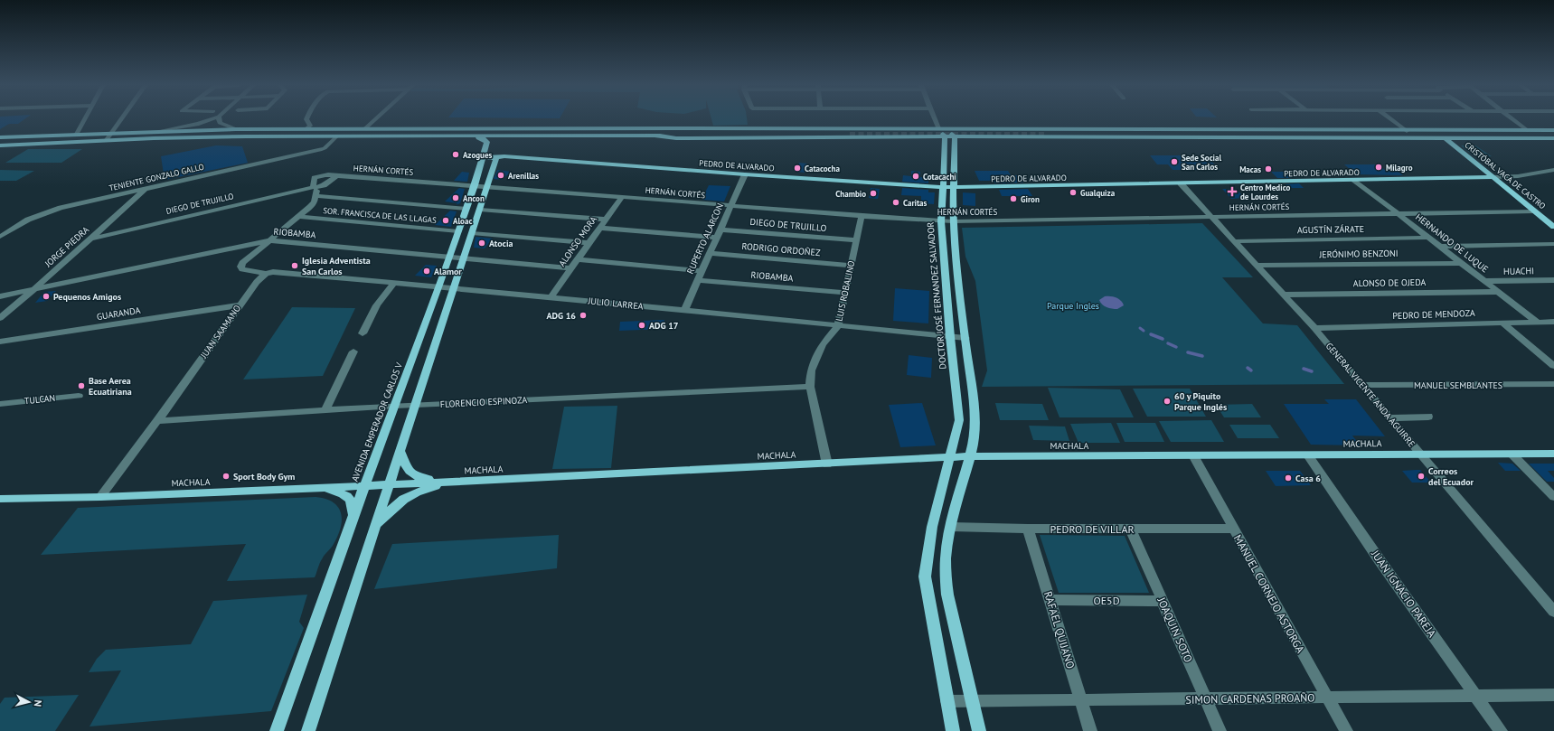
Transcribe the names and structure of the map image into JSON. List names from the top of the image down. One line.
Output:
{"streets":{"main road":["PEDRO DE ALVARADO","CRISTÓBAL VACA DE CASTRO","DOCTOR JOSÉ FERNANDEZ SALVADOR","AVENIDA EMPERADOR CARLOS V","MACHALA"],"street":["HERNÁN CORTÉS","TENIENTE GONZALO GALLO","DIEGO DE TRUJILLO","SOR. FRANCISCA DE LAS LLAGAS","AGUSTÍN ZÁRATE","RIOBAMBA","RUPERTO ALARCON","ALONSO MORA","HERNANDO DE LUQUE","JORGE PIEDRA","RODRIGO ORDOÑEZ","JERÓNIMO BENZONI","HUACHI","ALONSO DE OJEDA","LUIS ROBALINO","JULIO LARREA","GUARANDA","PEDRO DE MENDOZA","JUAN SAAMANO","MANUEL SEMBLANTES","GENERAL VICENTE ANDA AGUIRRE","TULCAN","FLORENCIO ESPINOZA","PEDRO DE VILLAR","MANUEL CORNEJO ASTORGA","JUAN IGNACIO PAREJA","OE5D","RAFAEL QUIJANO","JOAQUIN SOTO","SIMON CARDENAS PROAÑO"]},"crossings":[["PEDRO DE ALVARADO","CRISTÓBAL VACA DE CASTRO"],["PEDRO DE ALVARADO","RUPERTO ALARCON"],["PEDRO DE ALVARADO","HERNANDO DE LUQUE"],["PEDRO DE ALVARADO","DOCTOR JOSÉ FERNANDEZ SALVADOR"],["PEDRO DE ALVARADO","GENERAL VICENTE ANDA AGUIRRE"],["PEDRO DE ALVARADO","AVENIDA EMPERADOR CARLOS V"],["HERNÁN CORTÉS","CRISTÓBAL VACA DE CASTRO"],["HERNÁN CORTÉS","DIEGO DE TRUJILLO"],["HERNÁN CORTÉS","RUPERTO ALARCON"],["HERNÁN CORTÉS","ALONSO MORA"],["HERNÁN CORTÉS","HERNANDO DE LUQUE"],["HERNÁN CORTÉS","LUIS ROBALINO"],["HERNÁN CORTÉS","DOCTOR JOSÉ FERNANDEZ SALVADOR"],["HERNÁN CORTÉS","GENERAL VICENTE ANDA AGUIRRE"],["HERNÁN CORTÉS","AVENIDA EMPERADOR CARLOS V"],["TENIENTE GONZALO GALLO","JORGE PIEDRA"],["DIEGO DE TRUJILLO","RUPERTO ALARCON"],["DIEGO DE TRUJILLO","JORGE PIEDRA"],["DIEGO DE TRUJILLO","LUIS ROBALINO"],["SOR. FRANCISCA DE LAS LLAGAS","AVENIDA EMPERADOR CARLOS V"],["AGUSTÍN ZÁRATE","HERNANDO DE LUQUE"],["AGUSTÍN ZÁRATE","GENERAL VICENTE ANDA AGUIRRE"],["RIOBAMBA","RUPERTO ALARCON"],["RIOBAMBA","ALONSO MORA"],["RIOBAMBA","JORGE PIEDRA"],["RIOBAMBA","LUIS ROBALINO"],["RIOBAMBA","AVENIDA EMPERADOR CARLOS V"],["RUPERTO ALARCON","RODRIGO ORDOÑEZ"],["RUPERTO ALARCON","JULIO LARREA"],["ALONSO MORA","JULIO LARREA"],["HERNANDO DE LUQUE","JERÓNIMO BENZONI"],["HERNANDO DE LUQUE","HUACHI"],["HERNANDO DE LUQUE","ALONSO DE OJEDA"],["HERNANDO DE LUQUE","PEDRO DE MENDOZA"],["RODRIGO ORDOÑEZ","LUIS ROBALINO"],["JERÓNIMO BENZONI","GENERAL VICENTE ANDA AGUIRRE"],["ALONSO DE OJEDA","GENERAL VICENTE ANDA AGUIRRE"],["LUIS ROBALINO","JULIO LARREA"],["LUIS ROBALINO","FLORENCIO ESPINOZA"],["LUIS ROBALINO","MACHALA"],["DOCTOR JOSÉ FERNANDEZ SALVADOR","JULIO LARREA"],["DOCTOR JOSÉ FERNANDEZ SALVADOR","MACHALA"],["DOCTOR JOSÉ FERNANDEZ SALVADOR","SIMON CARDENAS PROAÑO"],["JULIO LARREA","JUAN SAAMANO"],["JULIO LARREA","AVENIDA EMPERADOR CARLOS V"],["GUARANDA","JUAN SAAMANO"],["PEDRO DE MENDOZA","GENERAL VICENTE ANDA AGUIRRE"],["JUAN SAAMANO","FLORENCIO ESPINOZA"],["JUAN SAAMANO","MACHALA"],["MANUEL SEMBLANTES","GENERAL VICENTE ANDA AGUIRRE"],["GENERAL VICENTE ANDA AGUIRRE","MACHALA"],["FLORENCIO ESPINOZA","AVENIDA EMPERADOR CARLOS V"],["AVENIDA EMPERADOR CARLOS V","MACHALA"],["MACHALA","MANUEL CORNEJO ASTORGA"],["MACHALA","JUAN IGNACIO PAREJA"],["PEDRO DE VILLAR","MANUEL CORNEJO ASTORGA"],["PEDRO DE VILLAR","RAFAEL QUIJANO"],["PEDRO DE VILLAR","JOAQUIN SOTO"],["MANUEL CORNEJO ASTORGA","SIMON CARDENAS PROAÑO"],["JUAN IGNACIO PAREJA","SIMON CARDENAS PROAÑO"],["OE5D","RAFAEL QUIJANO"],["OE5D","JOAQUIN SOTO"],["RAFAEL QUIJANO","SIMON CARDENAS PROAÑO"],["JOAQUIN SOTO","SIMON CARDENAS PROAÑO"]],"parks":["Parque Ingles"],"places":{"other":["Azogues","Sede Social San Carlos","Milagro","Catacocha","Macas","Arenillas","Cotacachi","Gualquiza","Chambio","Ancon","Giron","Caritas","Aloac","Atocia","Iglesia Adventista San Carlos","Alamor","Pequenos Amigos","ADG 16","ADG 17","Base Aerea Ecuatiriana","60 y Piquito Parque Inglés","Sport Body Gym","Correos del Ecuador","Casa 6"],"health":["Centro Medico de Lourdes"]},"north":"right"}
